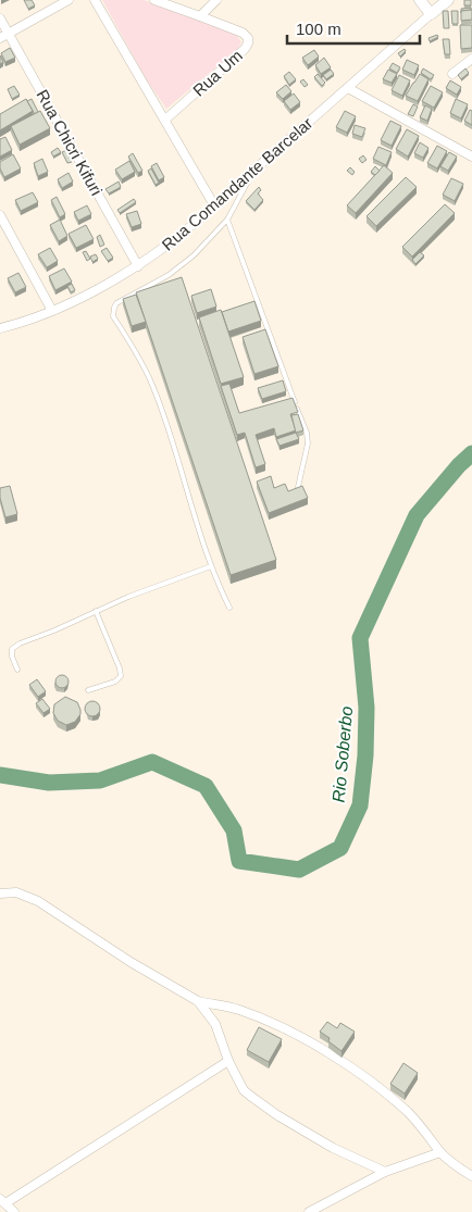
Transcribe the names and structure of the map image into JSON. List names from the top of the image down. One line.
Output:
{"streets":{"street":["Rua Um","Rua Chicri Kifuri","Rua Comandante Barcelar"]},"crossings":[["Rua Chicri Kifuri","Rua Comandante Barcelar"]],"water":["Rio Soberbo"],"scale_bar":"100 m"}
